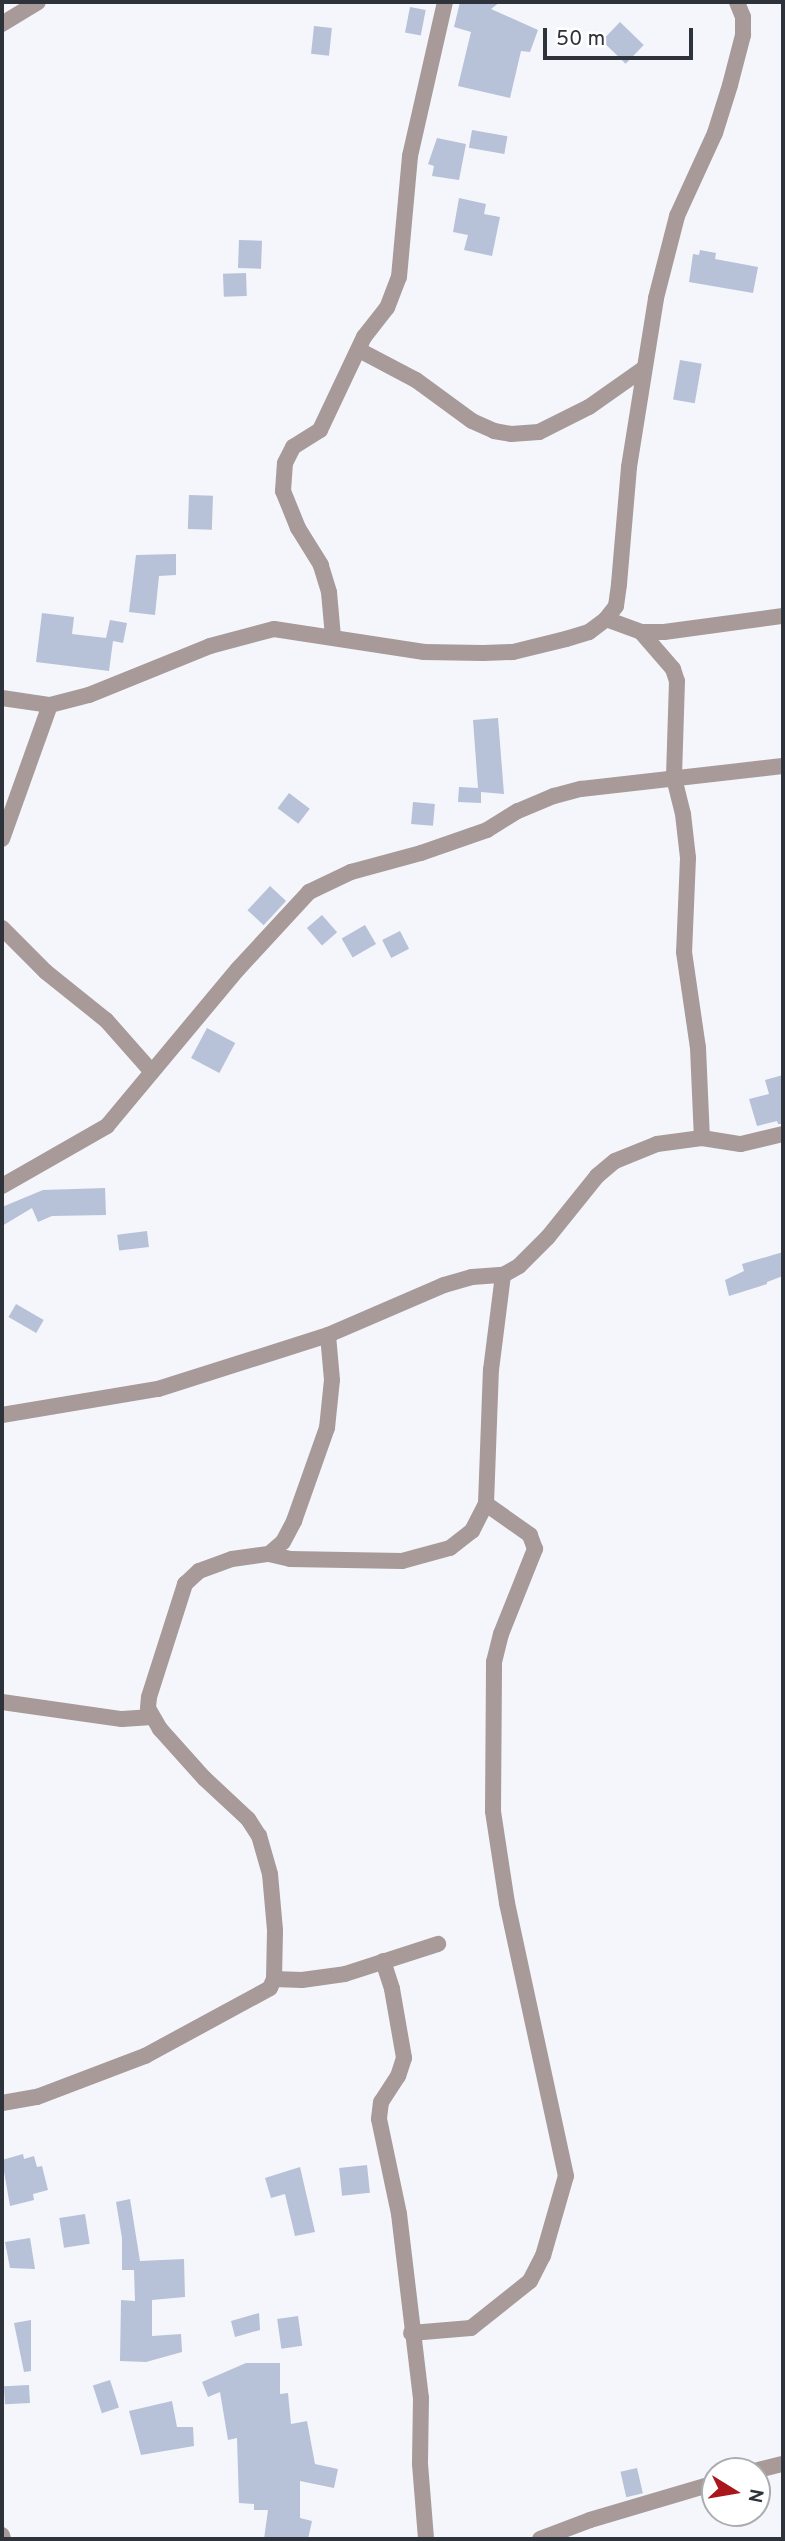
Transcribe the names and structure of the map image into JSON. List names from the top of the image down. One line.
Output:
{"scale_bar":"50 m","north":"right"}
